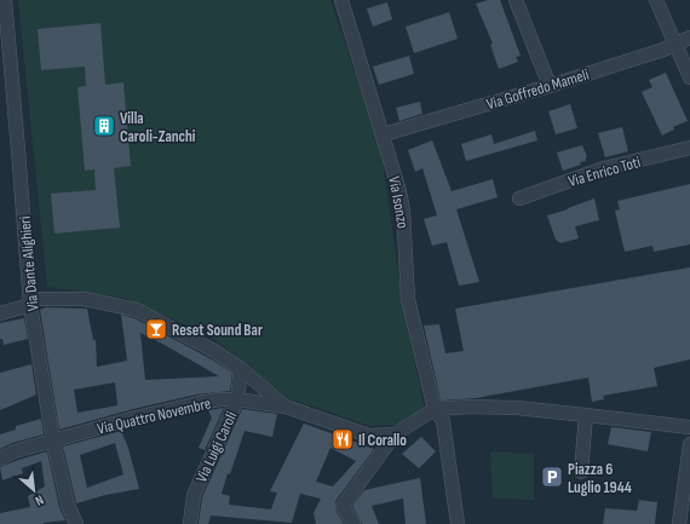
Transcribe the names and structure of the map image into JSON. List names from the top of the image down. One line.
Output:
{"streets":{"street":["Via Goffredo Mameli","Via Enrico Toti","Via Isonzo","Via Dante Alighieri","Via Quattro Novembre","Via Luigi Caroli"]},"crossings":[["Via Goffredo Mameli","Via Isonzo"],["Via Dante Alighieri","Via Quattro Novembre"],["Via Quattro Novembre","Via Luigi Caroli"]],"places":{"building":["Villa Caroli-Zanchi"],"bar":["Reset Sound Bar"],"restaurant":["Il Corallo"],"parking":["Piazza 6 Luglio 1944"]},"north":"bottom right"}
